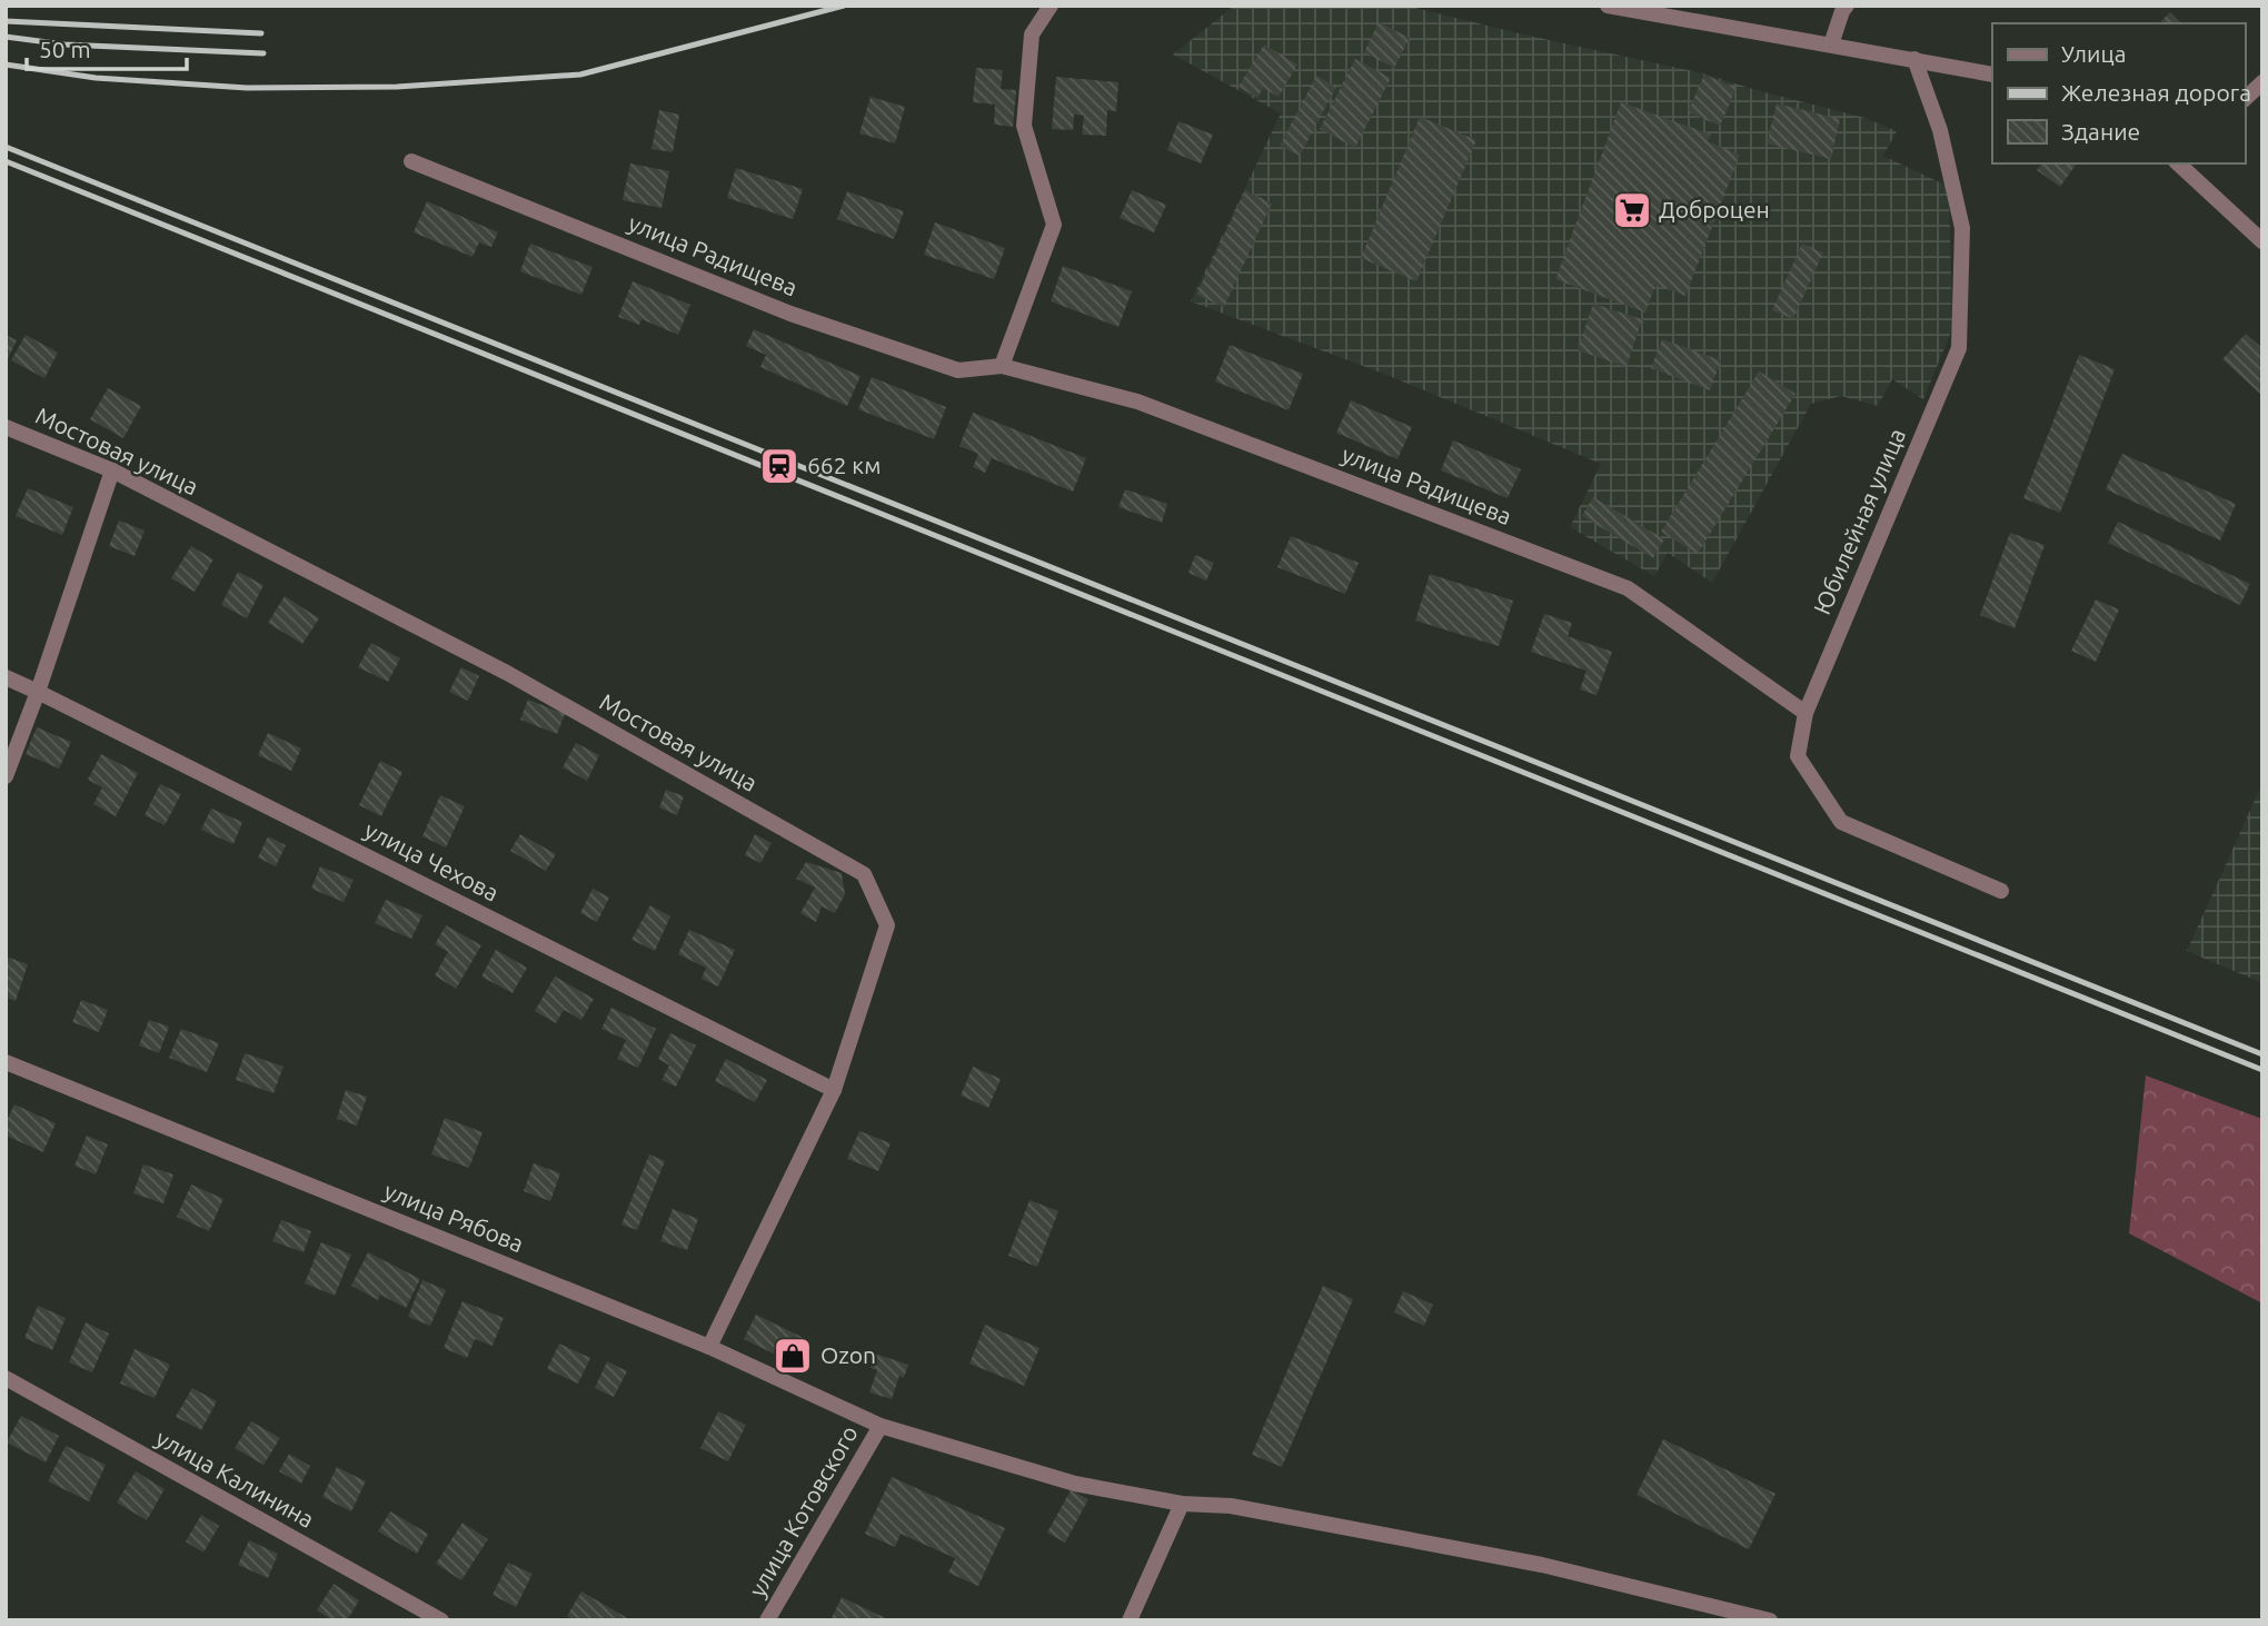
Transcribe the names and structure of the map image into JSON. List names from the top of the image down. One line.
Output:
{"streets":{"street":["улица Радищева","Мостовая улица","Юбилейная улица","улица Чехова","улица Рябова","улица Калинина","улица Котовского"]},"crossings":[["улица Радищева","Юбилейная улица"],["Мостовая улица","улица Чехова"],["Мостовая улица","улица Рябова"],["улица Рябова","улица Котовского"]],"places":{"supermarket":["Доброцен"],"station":["662 км"],"shop":["Ozon"]},"legend":["Улица","Железная дорога","Здание"],"scale_bar":"50 m"}
